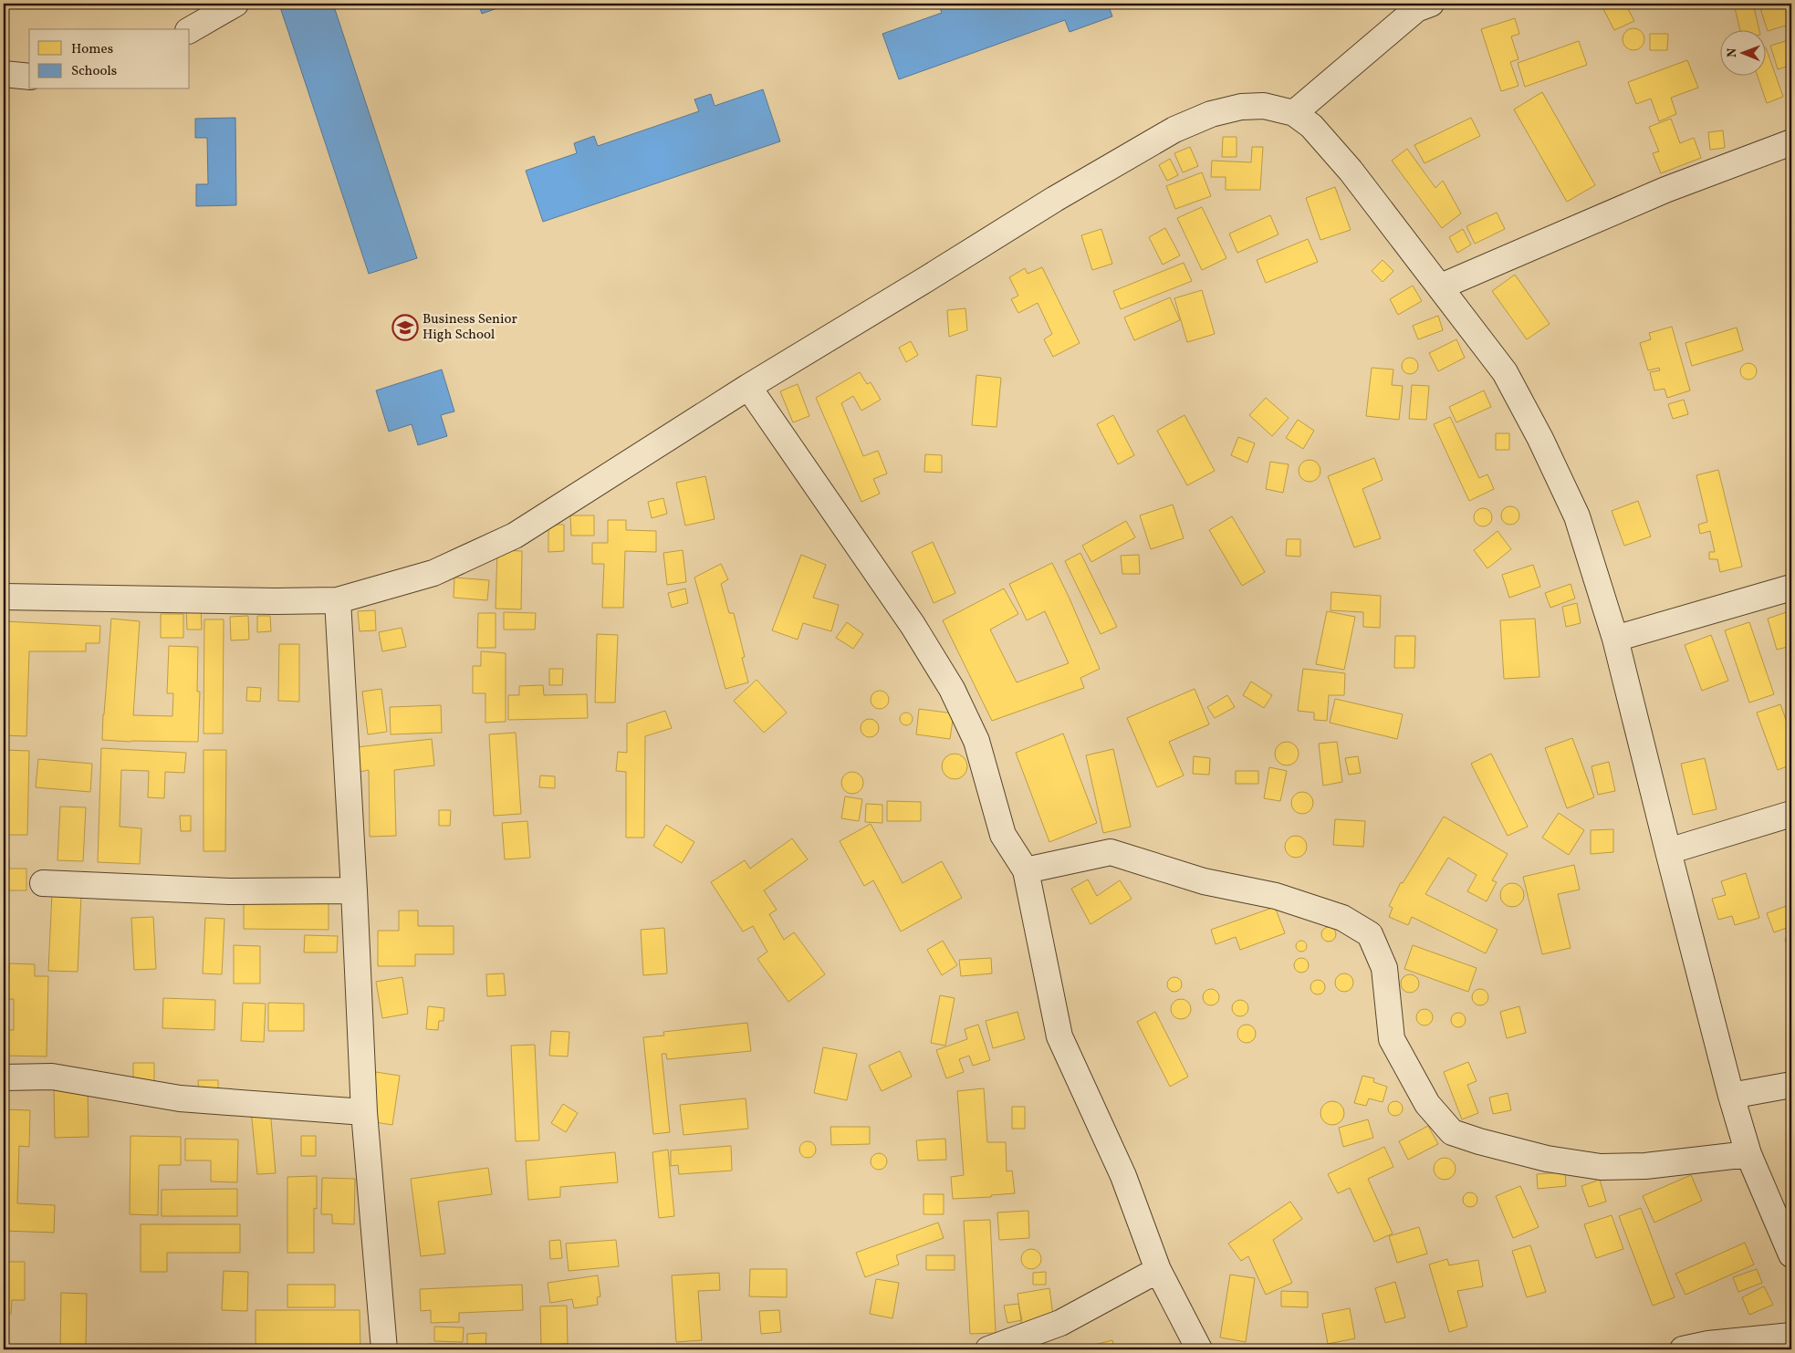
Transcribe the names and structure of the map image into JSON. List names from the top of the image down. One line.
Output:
{"places":{"school or university":["Business Senior High School"]},"legend":["Homes","Schools"],"north":"left"}
